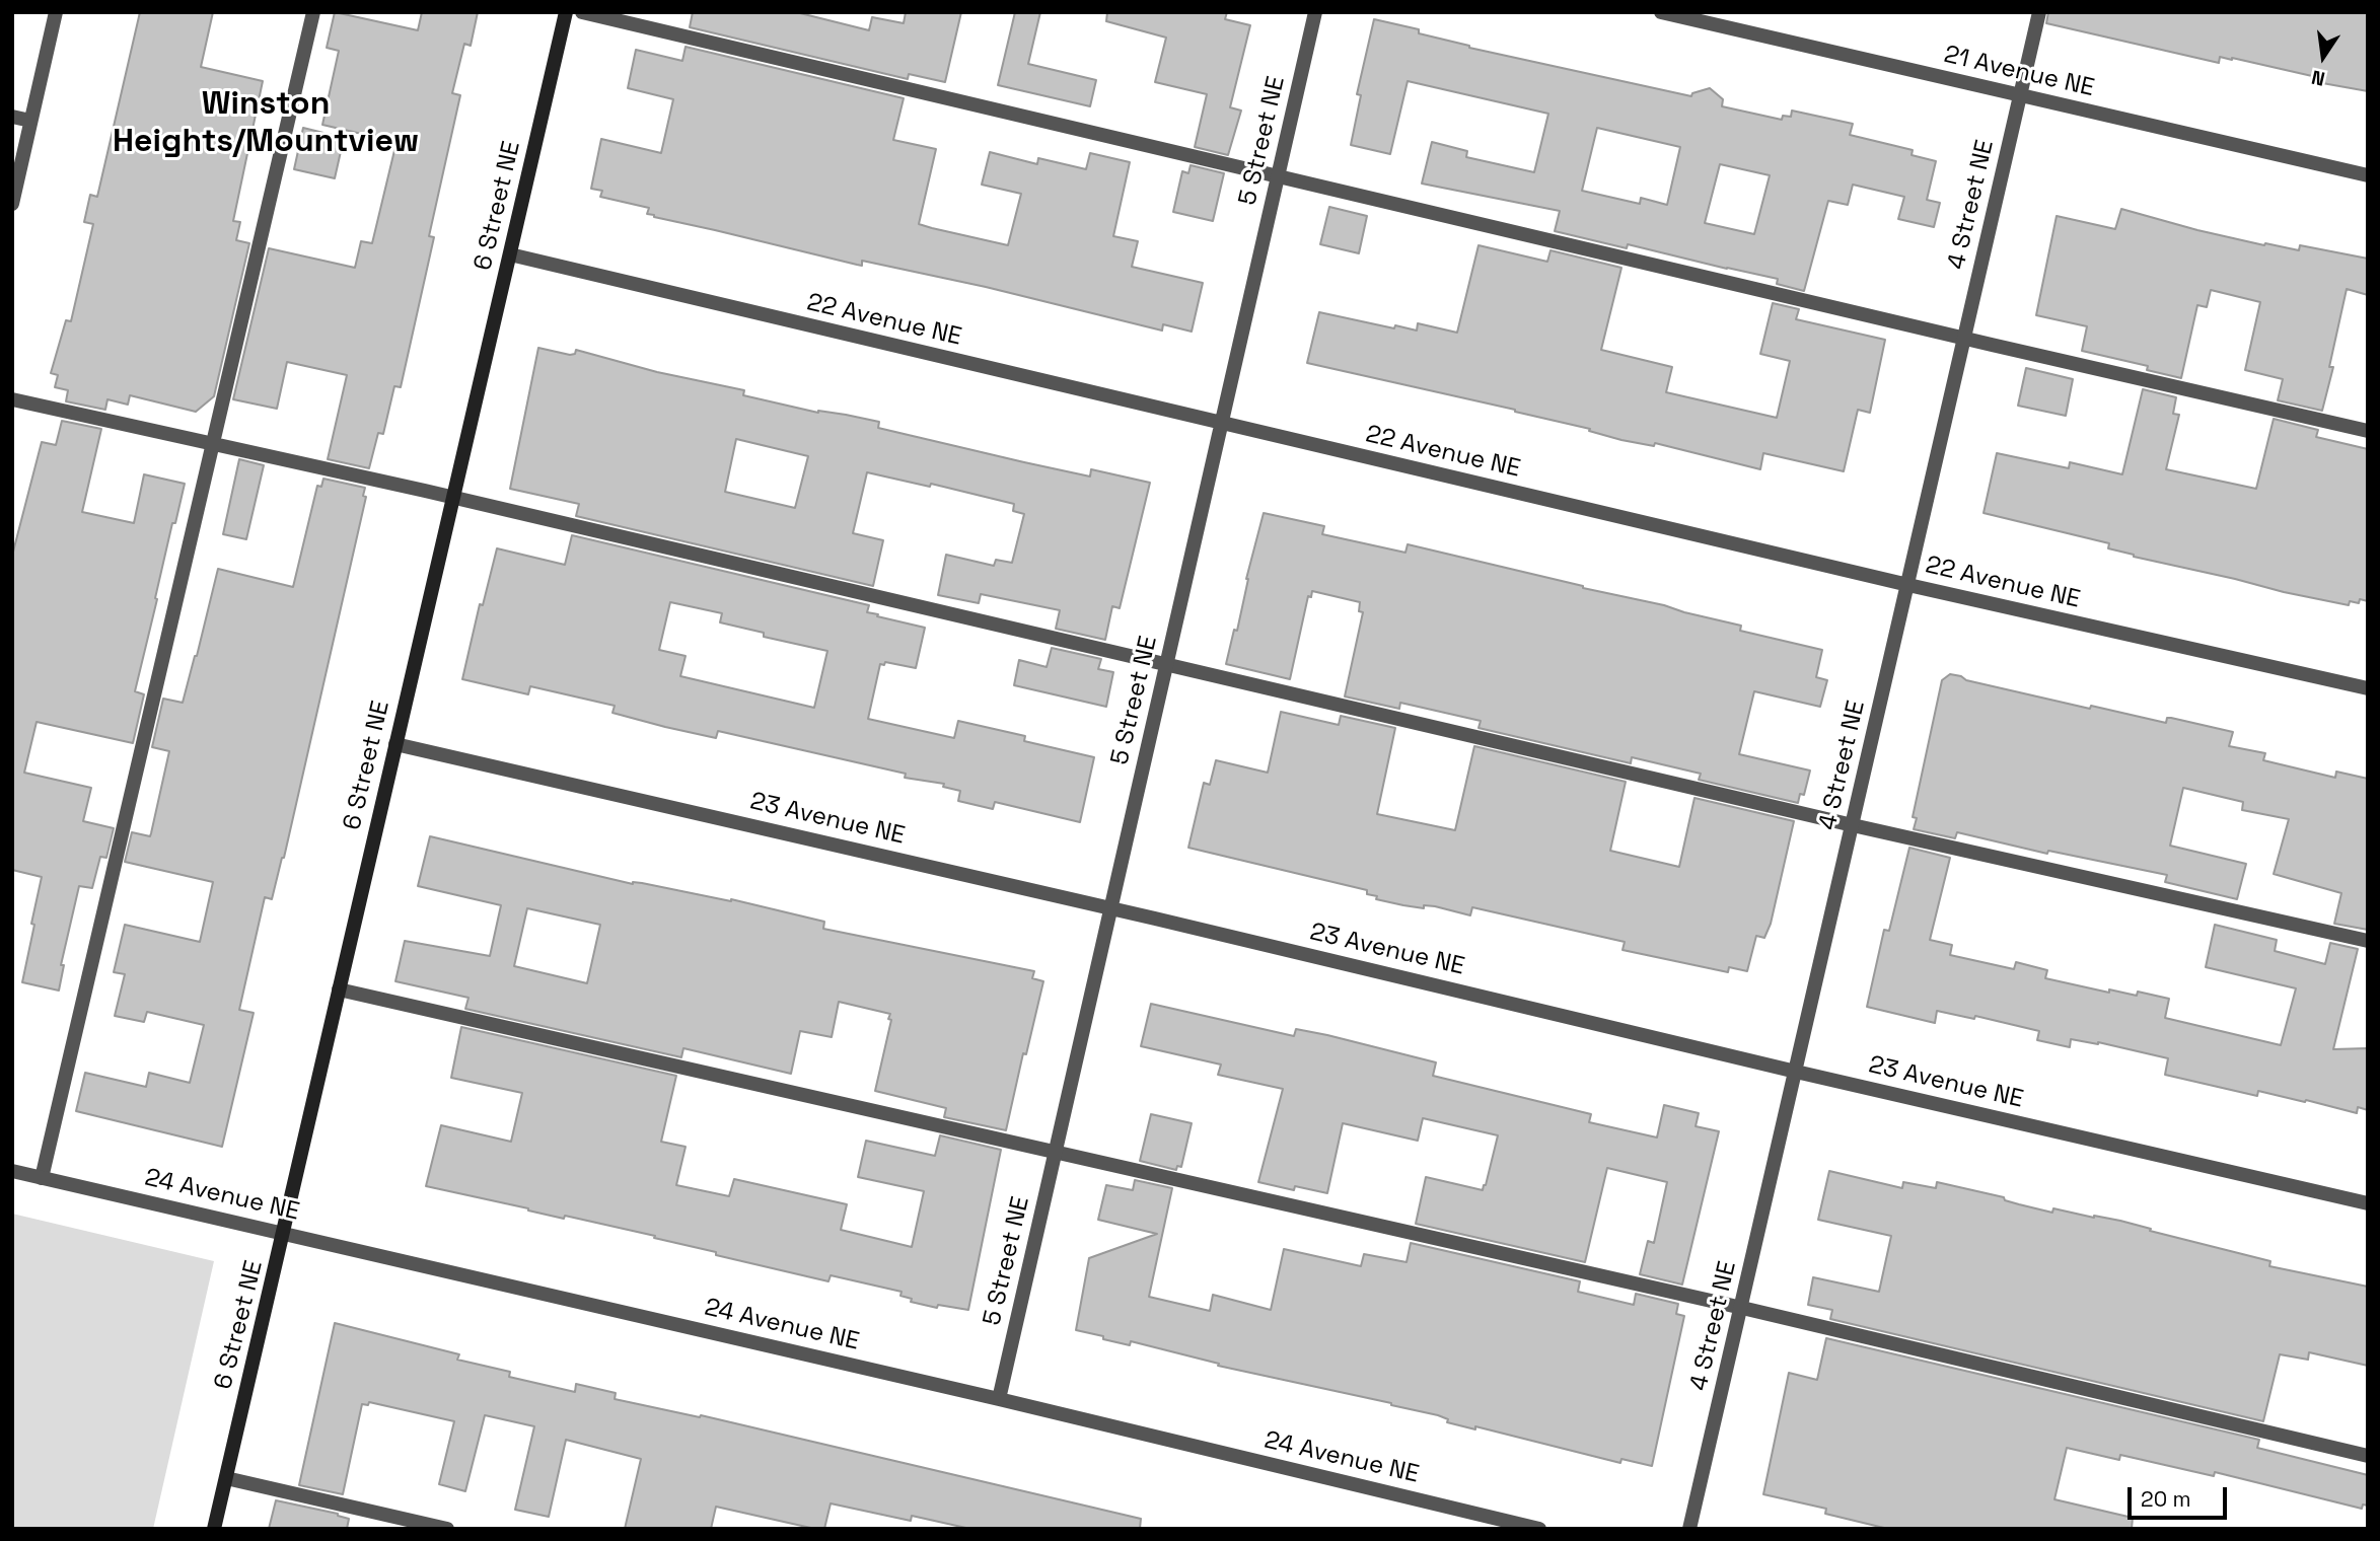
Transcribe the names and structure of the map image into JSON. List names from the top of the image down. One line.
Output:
{"streets":{"street":["21 Avenue NE","5 Street NE","4 Street NE","6 Street NE","22 Avenue NE","23 Avenue NE","24 Avenue NE"]},"crossings":[["21 Avenue NE","4 Street NE"],["5 Street NE","22 Avenue NE"],["5 Street NE","23 Avenue NE"],["5 Street NE","24 Avenue NE"],["4 Street NE","22 Avenue NE"],["4 Street NE","23 Avenue NE"],["6 Street NE","22 Avenue NE"],["6 Street NE","23 Avenue NE"],["6 Street NE","24 Avenue NE"]],"districts":["Winston Heights/Mountview"],"scale_bar":"20 m","north":"bottom"}
